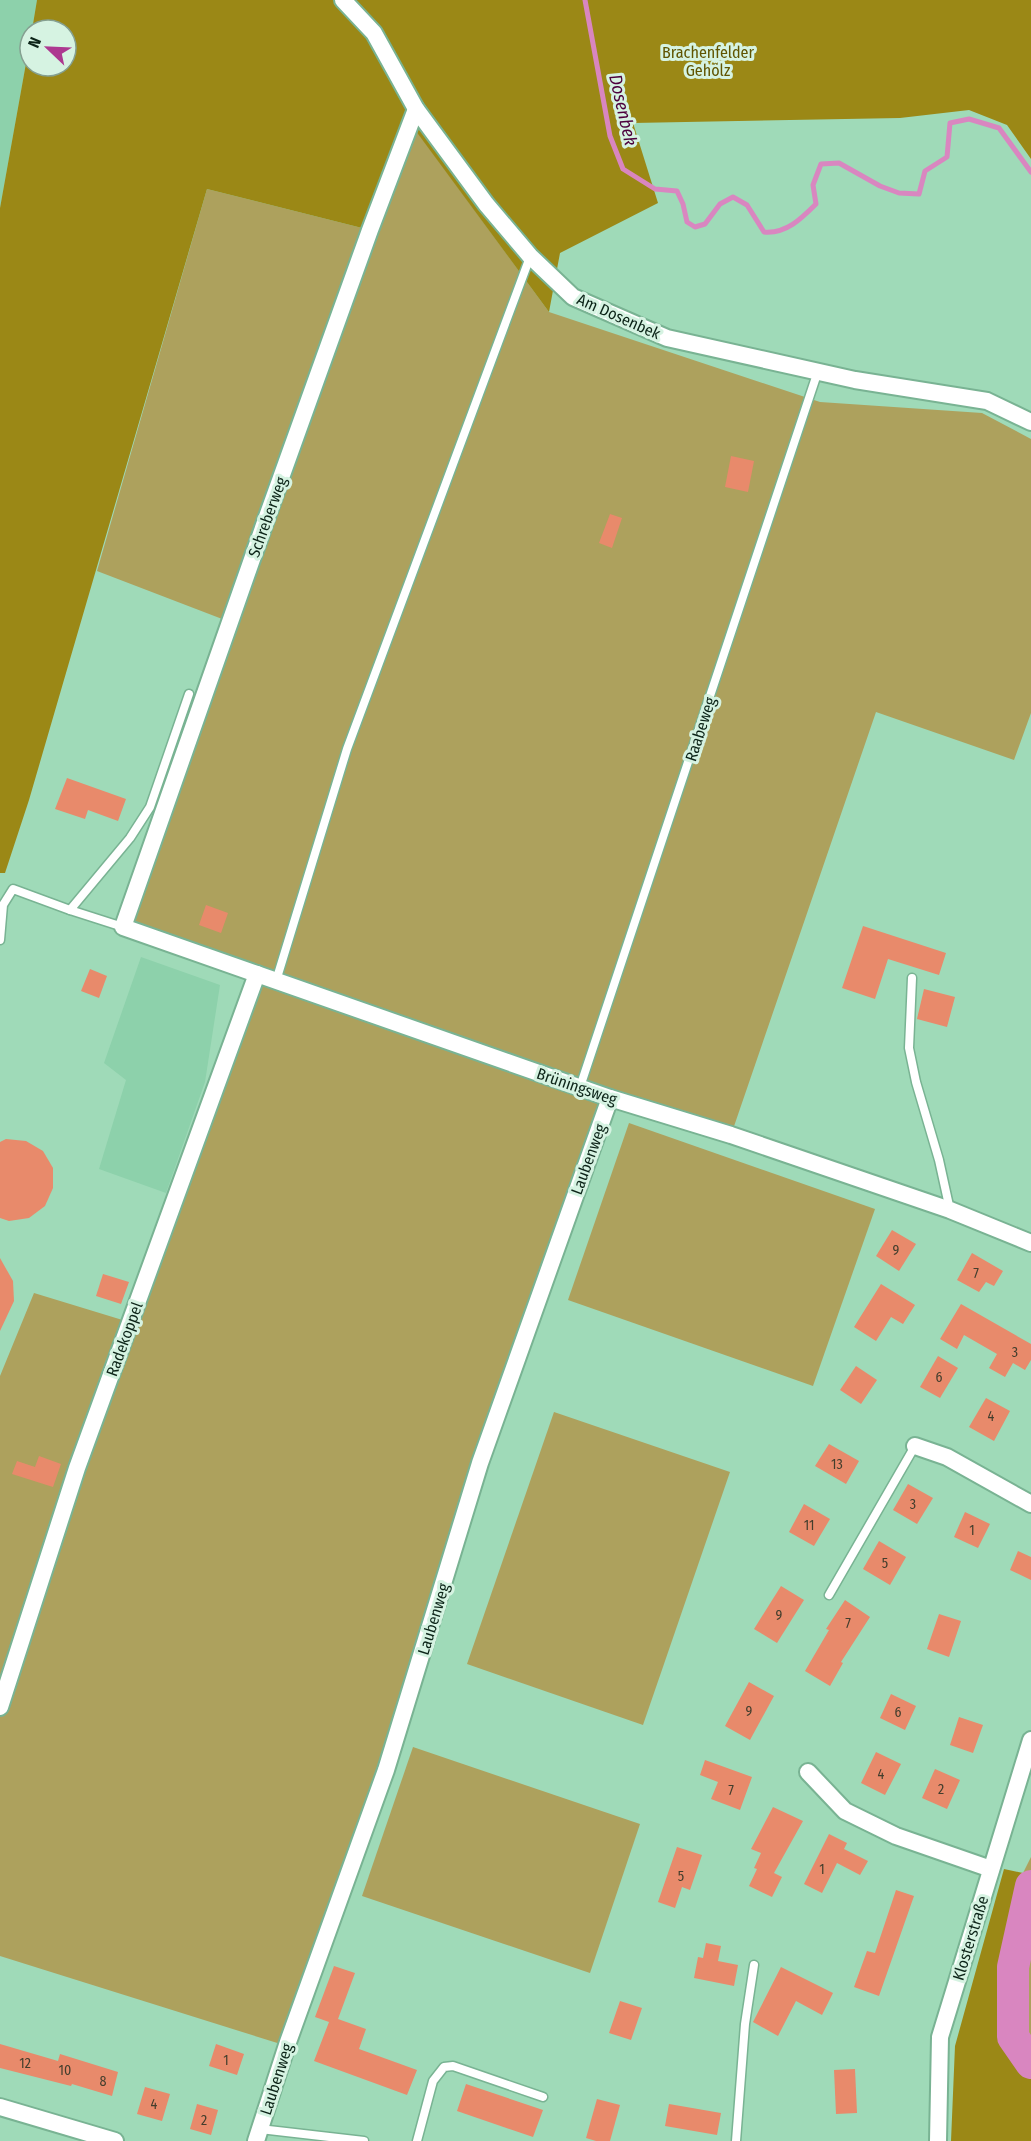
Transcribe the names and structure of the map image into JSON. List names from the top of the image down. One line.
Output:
{"streets":{"street":["Am Dosenbek","Schreberweg","Brüningsweg","Laubenweg","Radekoppel","Klosterstraße"],"lane":["Raabeweg"]},"crossings":[["Am Dosenbek","Schreberweg"],["Am Dosenbek","Raabeweg"],["Schreberweg","Brüningsweg"],["Raabeweg","Brüningsweg"],["Brüningsweg","Laubenweg"],["Brüningsweg","Radekoppel"]],"water":["Dosenbek"],"parks":["Brachenfelder Gehölz"],"house_numbers":["9","7","3","6","4","13","3","11","1","5","9","7","9","6","4","2","7","1","5","1","12","10","8","4","2"],"north":"top left"}
